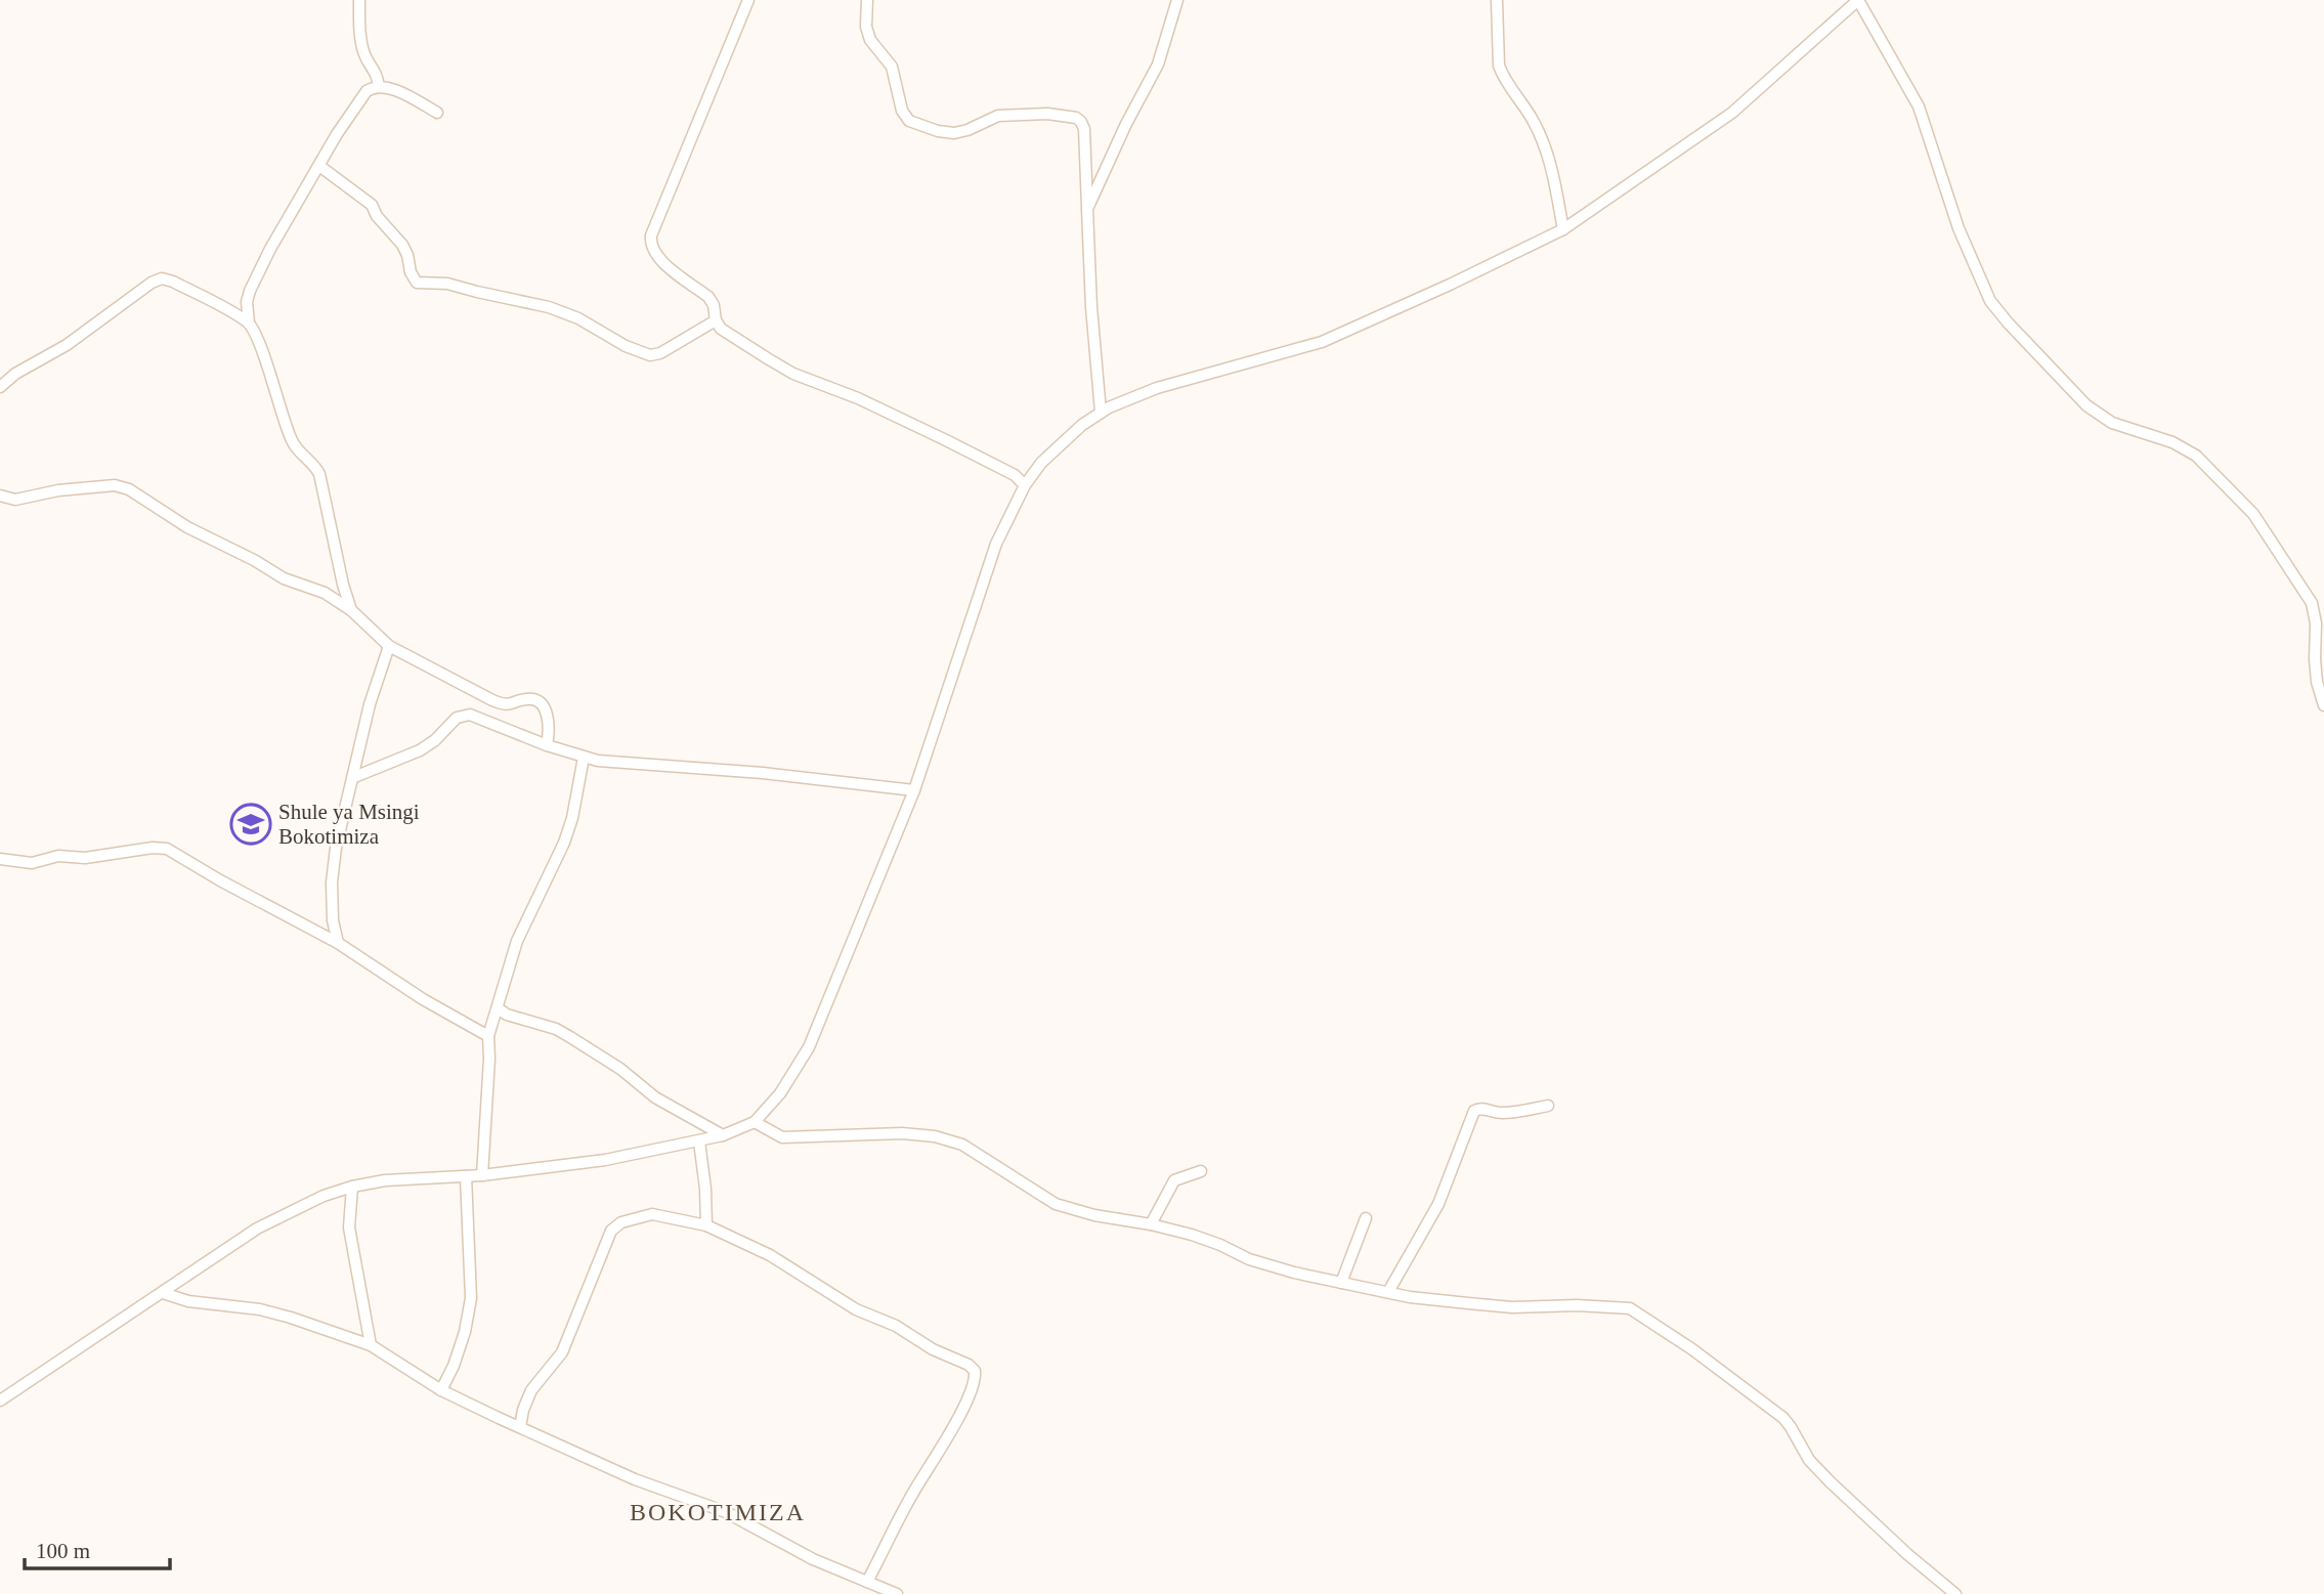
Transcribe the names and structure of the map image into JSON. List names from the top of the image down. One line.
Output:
{"districts":["BOKOTIMIZA"],"places":{"school or university":["Shule ya Msingi Bokotimiza"]},"scale_bar":"100 m"}
